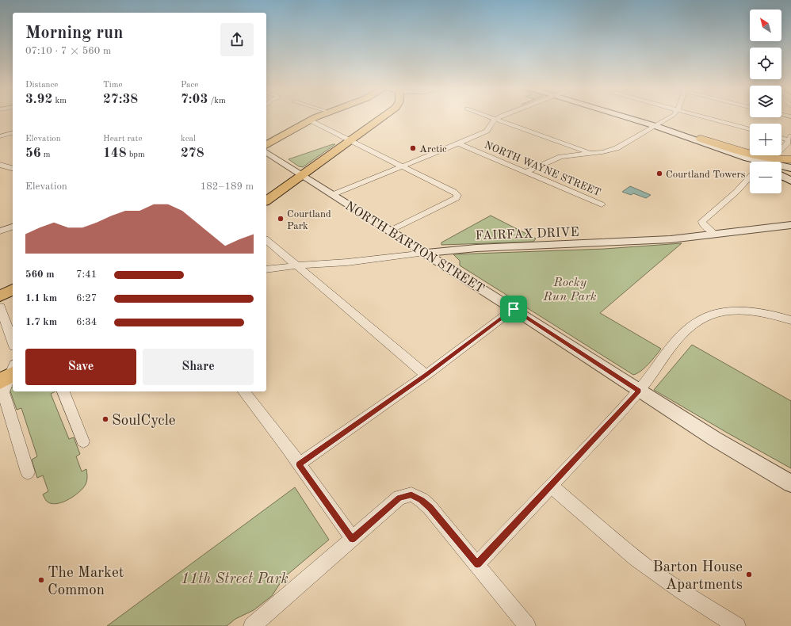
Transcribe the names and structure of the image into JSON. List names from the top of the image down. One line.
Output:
{"streets":{"street":["NORTH WAYNE STREET","FAIRFAX DRIVE","NORTH BARTON STREET"]},"crossings":[["FAIRFAX DRIVE","NORTH BARTON STREET"]],"parks":["Rocky Run Park","11th Street Park"],"places":["Arctic","Courtland Towers","Courtland Park","SoulCycle","Barton House Apartments","The Market Common"],"north":"top left","page":{"map_buttons":["+","−"],"heading":["Morning run","07:10 · 7 × 560 m"],"stats":[["Distance","3.92 km"],["Time","27:38"],["Pace","7:03 /km"],["Elevation","56 m"],["Heart rate","148 bpm"],["kcal","278"]],"chart":["Elevation","182–189 m"],"list":[{"name":"560 m","note":"7:41"},{"name":"1.1 km","note":"6:27"},{"name":"1.7 km","note":"6:34"}],"buttons":["Save","Share"]}}
